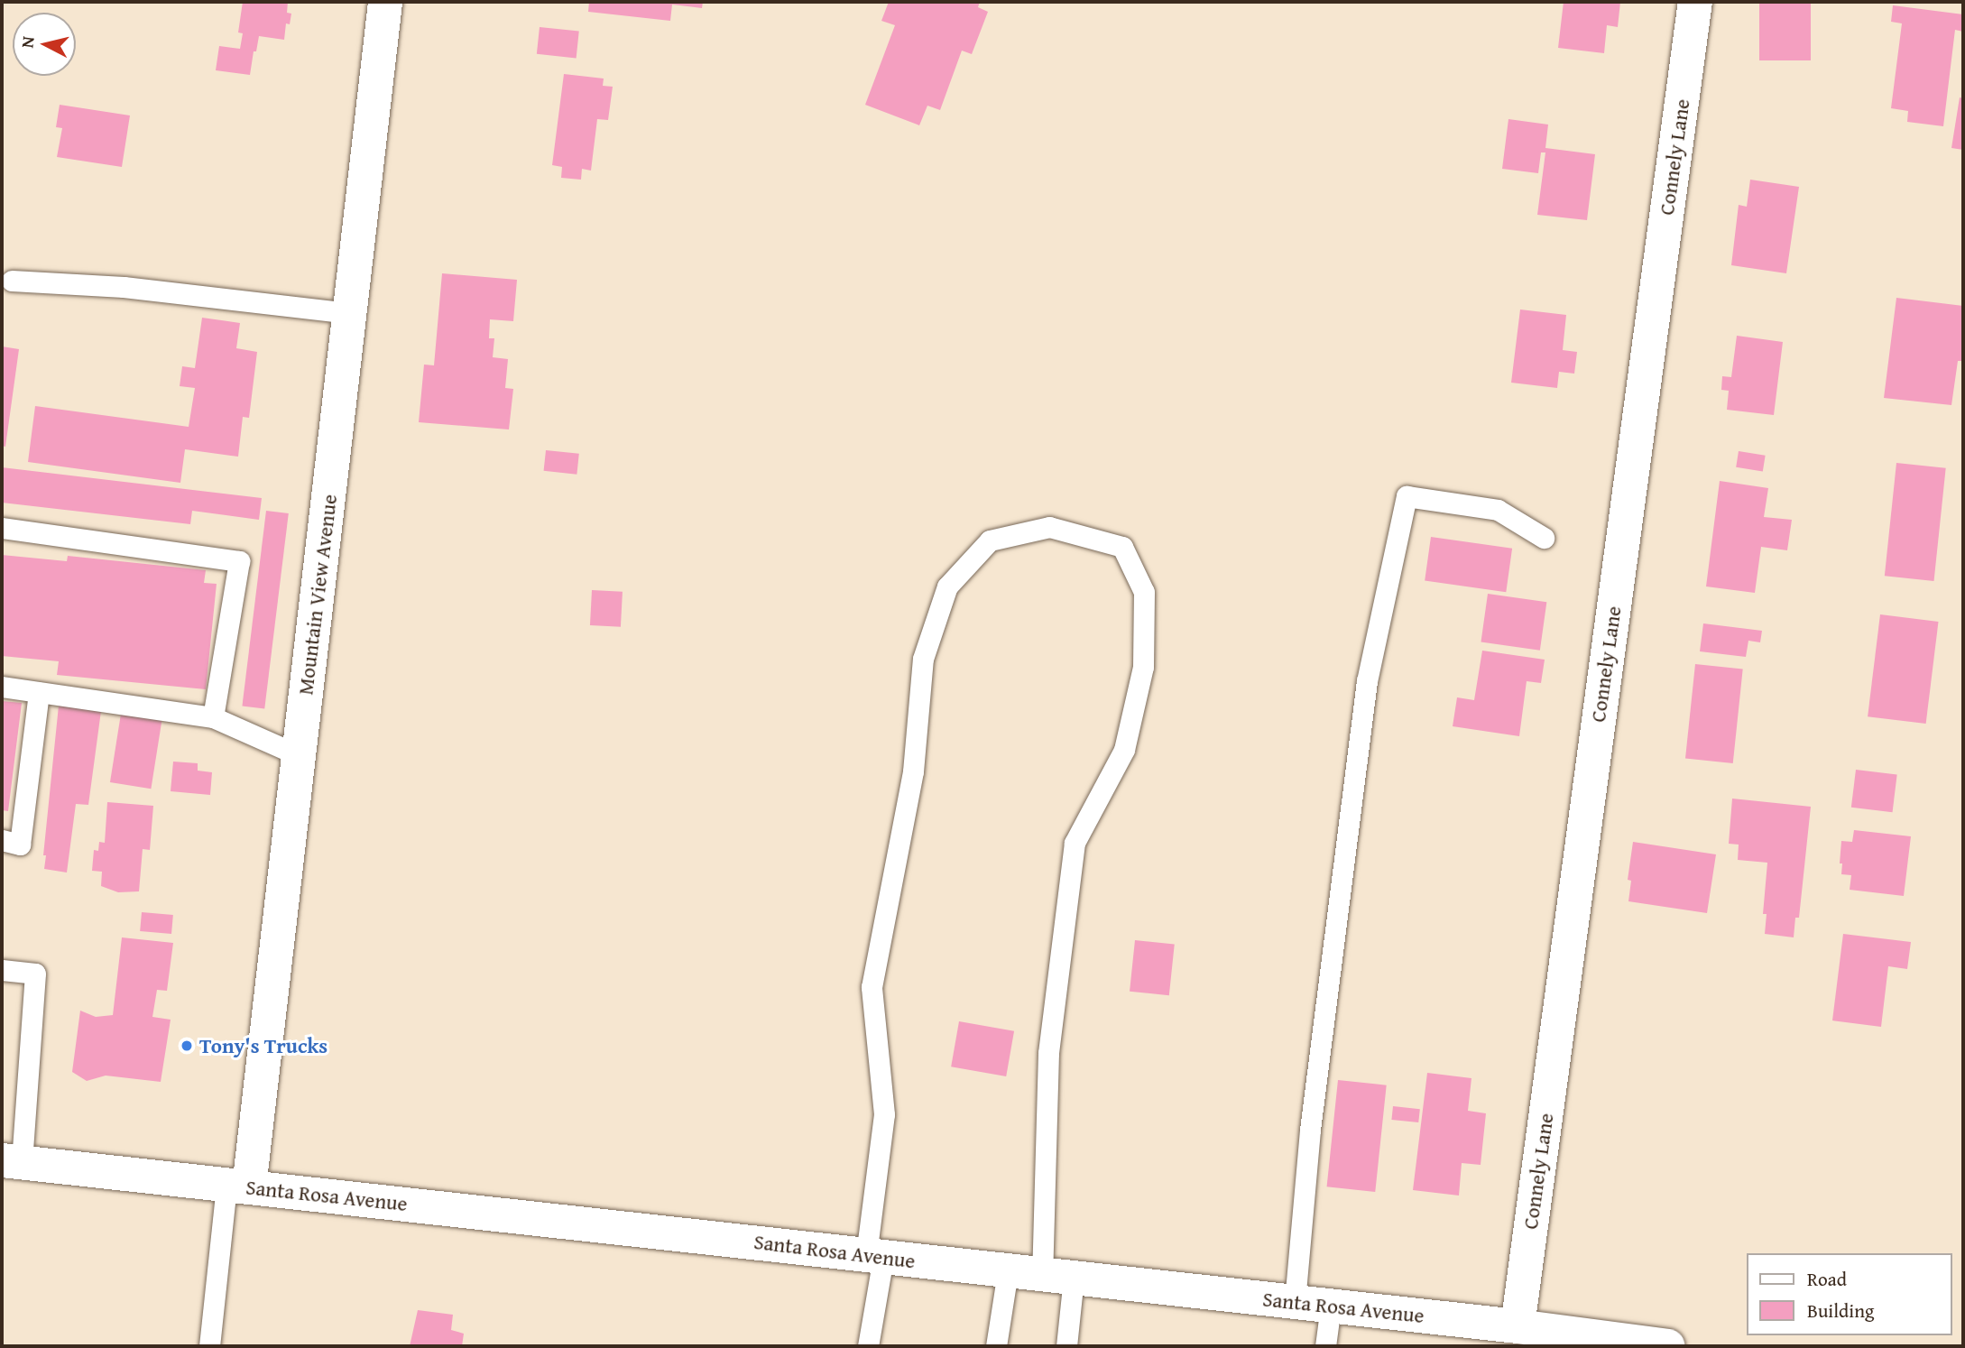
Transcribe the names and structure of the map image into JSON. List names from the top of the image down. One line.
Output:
{"streets":{"street":["Connely Lane","Mountain View Avenue","Santa Rosa Avenue"]},"crossings":[["Connely Lane","Santa Rosa Avenue"],["Mountain View Avenue","Santa Rosa Avenue"]],"places":["Tony's Trucks"],"legend":["Road","Building"],"north":"left"}
